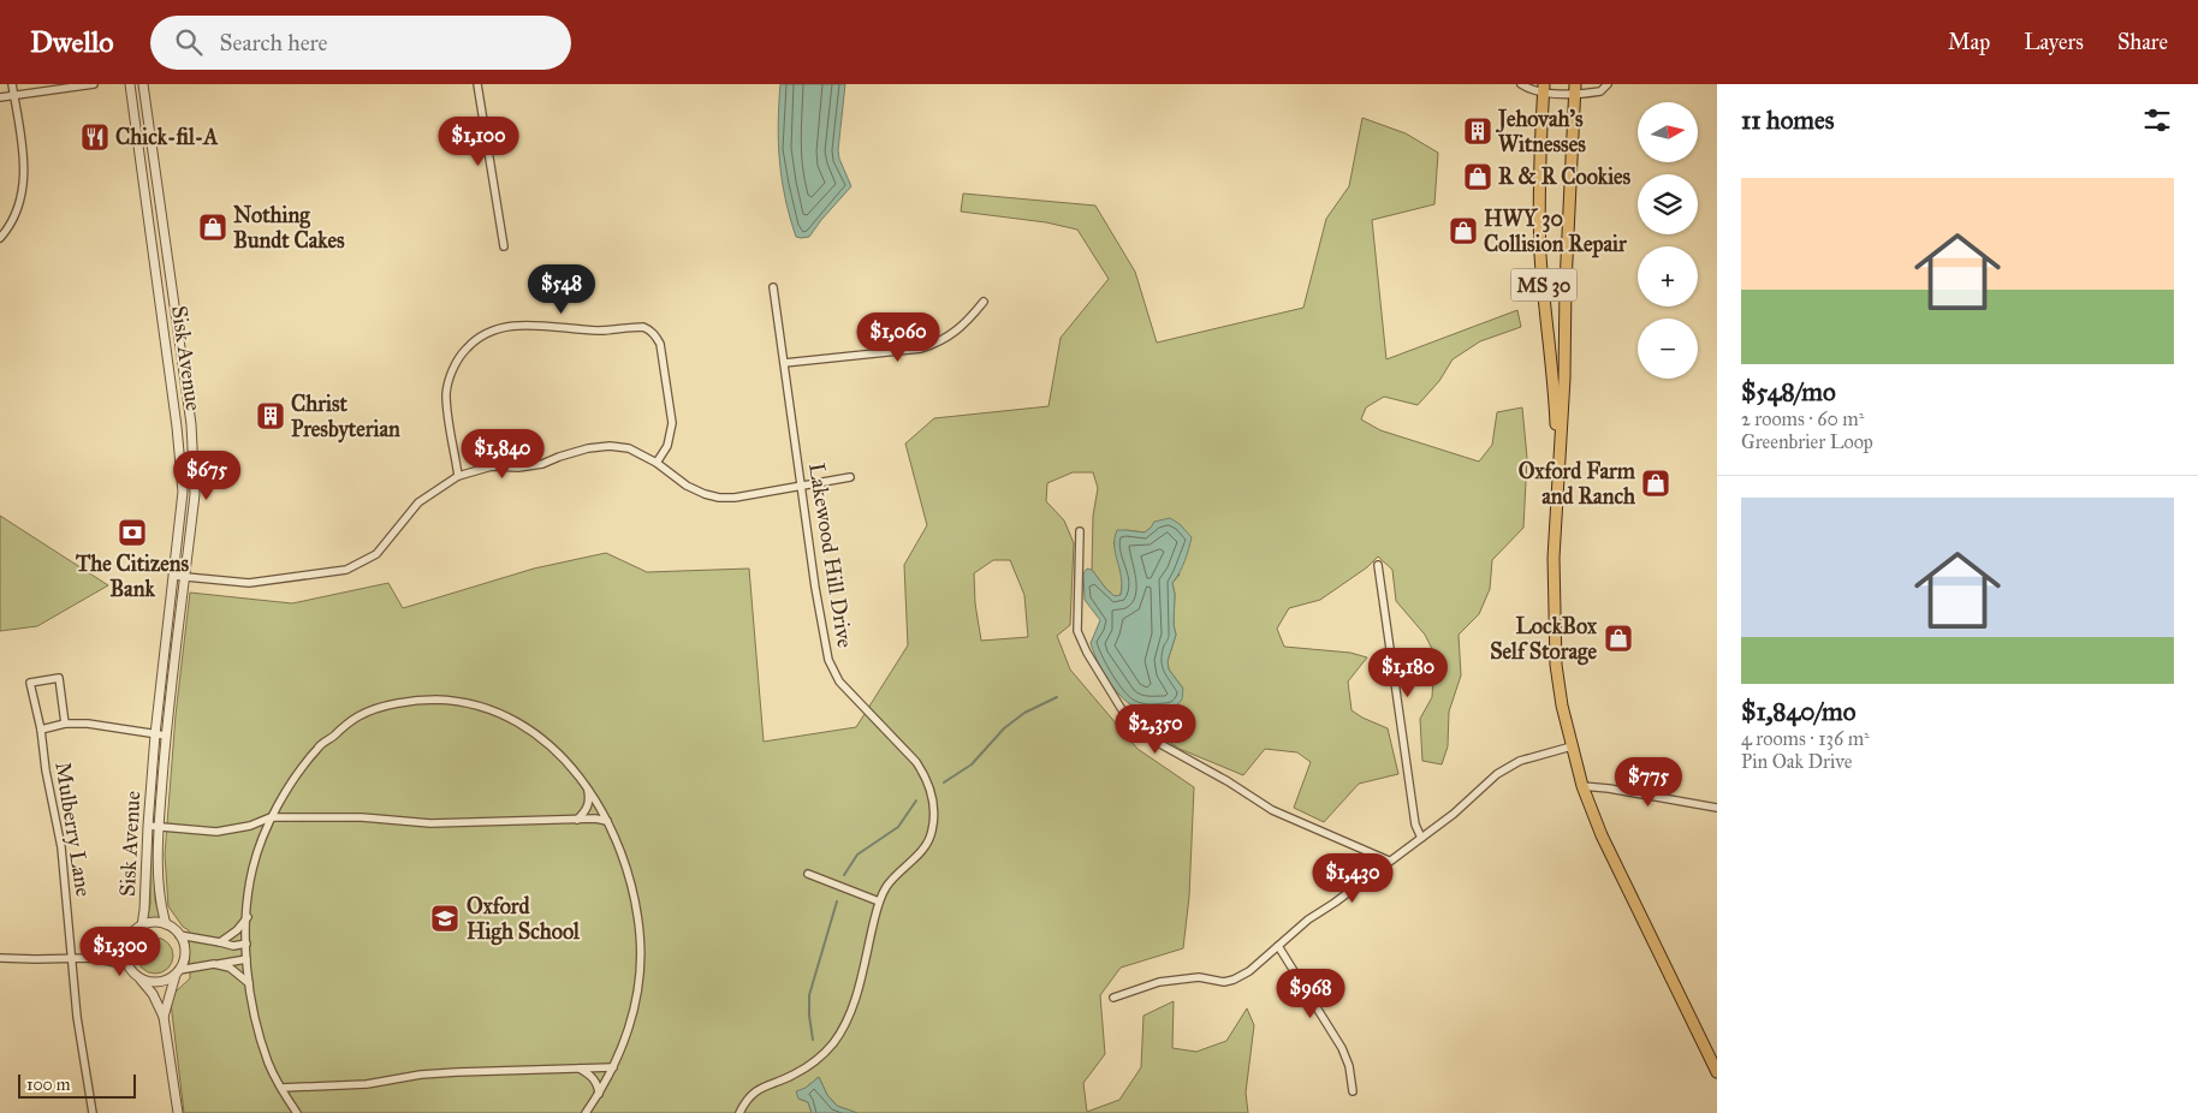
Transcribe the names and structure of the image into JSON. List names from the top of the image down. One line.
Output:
{"streets":{"main road":["MS 30"],"street":["Sisk Avenue","Lakewood Hill Drive","Mulberry Lane"]},"places":{"building":["Jehovah's Witnesses","Christ Presbyterian"],"restaurant":["Chick-fil-A"],"shop":["R & R Cookies","Nothing Bundt Cakes","HWY 30 Collision Repair","Oxford Farm and Ranch","LockBox Self Storage"],"bank":["The Citizens Bank"],"school or university":["Oxford High School"]},"scale_bar":"100 m","north":"right","page":{"header":"Dwello","search":"Search here","nav":["Map","Layers","Share"],"heading":"11 homes","map_buttons":["+","−"],"price":["$1,100","$548","$1,060","$1,840","$675","$1,180","$2,350","$775","$1,430","$1,300","$968"],"list":[{"name":"$548/mo","note":"2 rooms · 60 m² · Greenbrier Loop"},{"name":"$1,840/mo","note":"4 rooms · 136 m² · Pin Oak Drive"}],"scale":"100 m"}}
